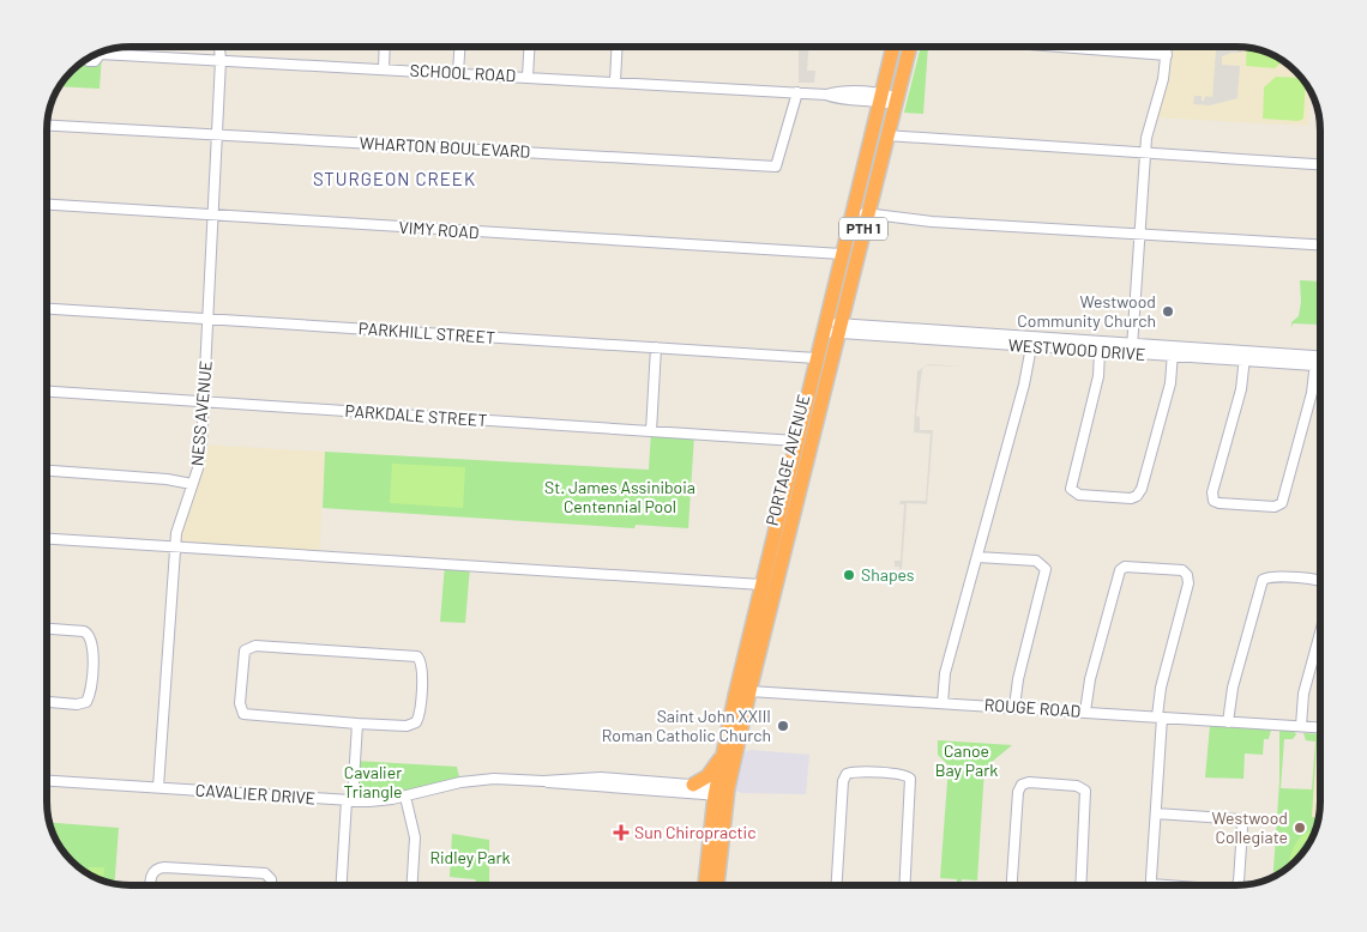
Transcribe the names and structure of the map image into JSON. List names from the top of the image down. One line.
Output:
{"streets":{"highway":["PTH 1","PORTAGE AVENUE"],"street":["SCHOOL ROAD","WHARTON BOULEVARD","VIMY ROAD","PARKHILL STREET","WESTWOOD DRIVE","NESS AVENUE","PARKDALE STREET","ROUGE ROAD","CAVALIER DRIVE"]},"crossings":[["SCHOOL ROAD","WHARTON BOULEVARD"],["SCHOOL ROAD","NESS AVENUE"],["SCHOOL ROAD","PORTAGE AVENUE"],["WHARTON BOULEVARD","NESS AVENUE"],["VIMY ROAD","NESS AVENUE"],["VIMY ROAD","PORTAGE AVENUE"],["PARKHILL STREET","NESS AVENUE"],["PARKHILL STREET","PORTAGE AVENUE"],["WESTWOOD DRIVE","PORTAGE AVENUE"],["NESS AVENUE","PARKDALE STREET"],["NESS AVENUE","CAVALIER DRIVE"],["PARKDALE STREET","PORTAGE AVENUE"],["PORTAGE AVENUE","ROUGE ROAD"],["PORTAGE AVENUE","CAVALIER DRIVE"]],"districts":["STURGEON CREEK"],"parks":["St. James Assiniboia Centennial Pool","Canoe Bay Park","Cavalier Triangle","Ridley Park"],"places":{"other":["Westwood Community Church","Shapes","Saint John XXIII Roman Catholic Church","Westwood Collegiate"],"health":["Sun Chiropractic"]}}
